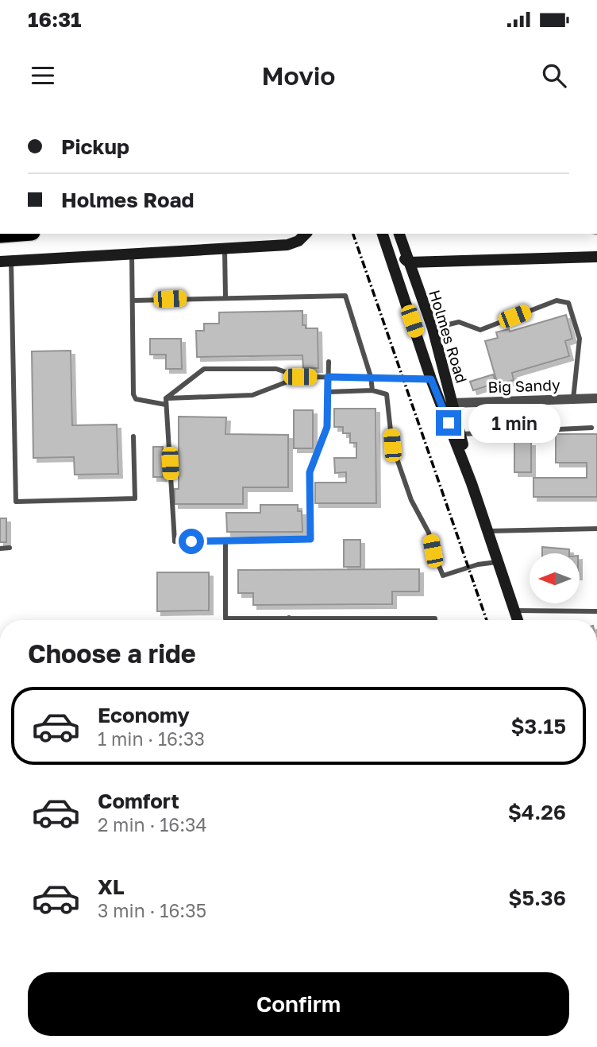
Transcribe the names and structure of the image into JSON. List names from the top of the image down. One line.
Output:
{"streets":{"main road":["Holmes Road"],"street":["Big Sandy"]},"crossings":[["Holmes Road","Big Sandy"]],"north":"left","page":{"status":"16:31","header":"Movio","banner":["Pickup","Holmes Road"],"bubble":"1 min","heading":"Choose a ride","list":[{"name":"Economy","note":"1 min · 16:33","value":"$3.15"},{"name":"Comfort","note":"2 min · 16:34","value":"$4.26"},{"name":"XL","note":"3 min · 16:35","value":"$5.36"}],"buttons":"Confirm"}}
